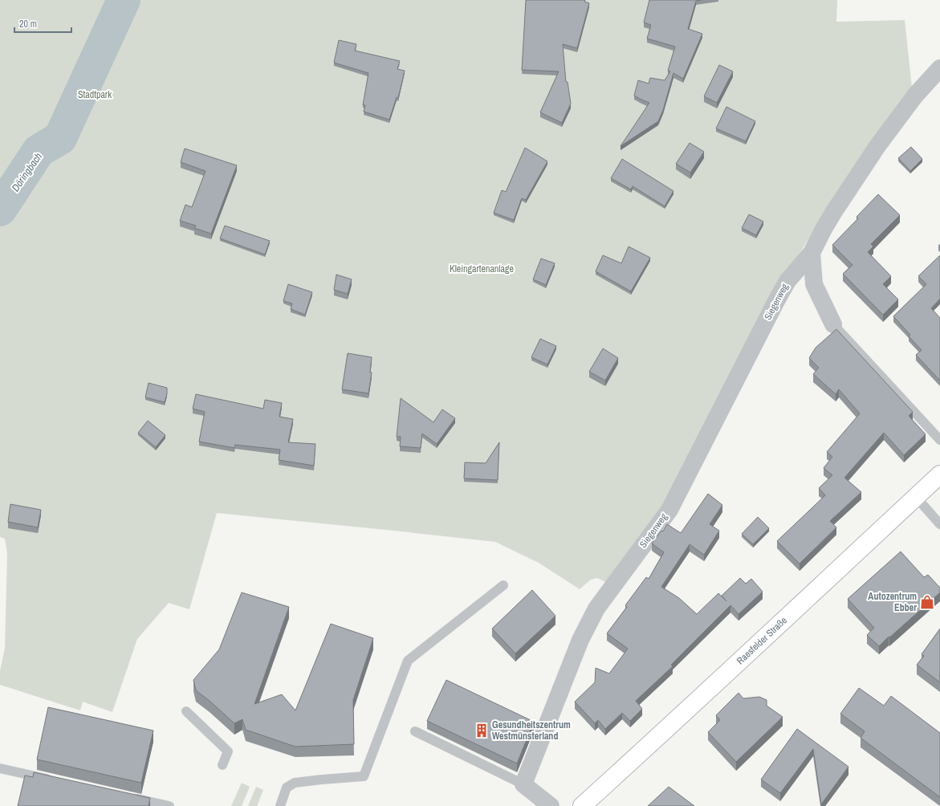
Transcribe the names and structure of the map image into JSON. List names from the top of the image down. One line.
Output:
{"streets":{"main road":["Raesfelder Straße"],"street":["Siegenweg"]},"water":["Döringbach"],"parks":["Stadtpark","Kleingartenanlage"],"places":{"shop":["Autozentrum Ebber"],"building":["Gesundheitszentrum Westmünsterland"]},"scale_bar":"20 m"}
